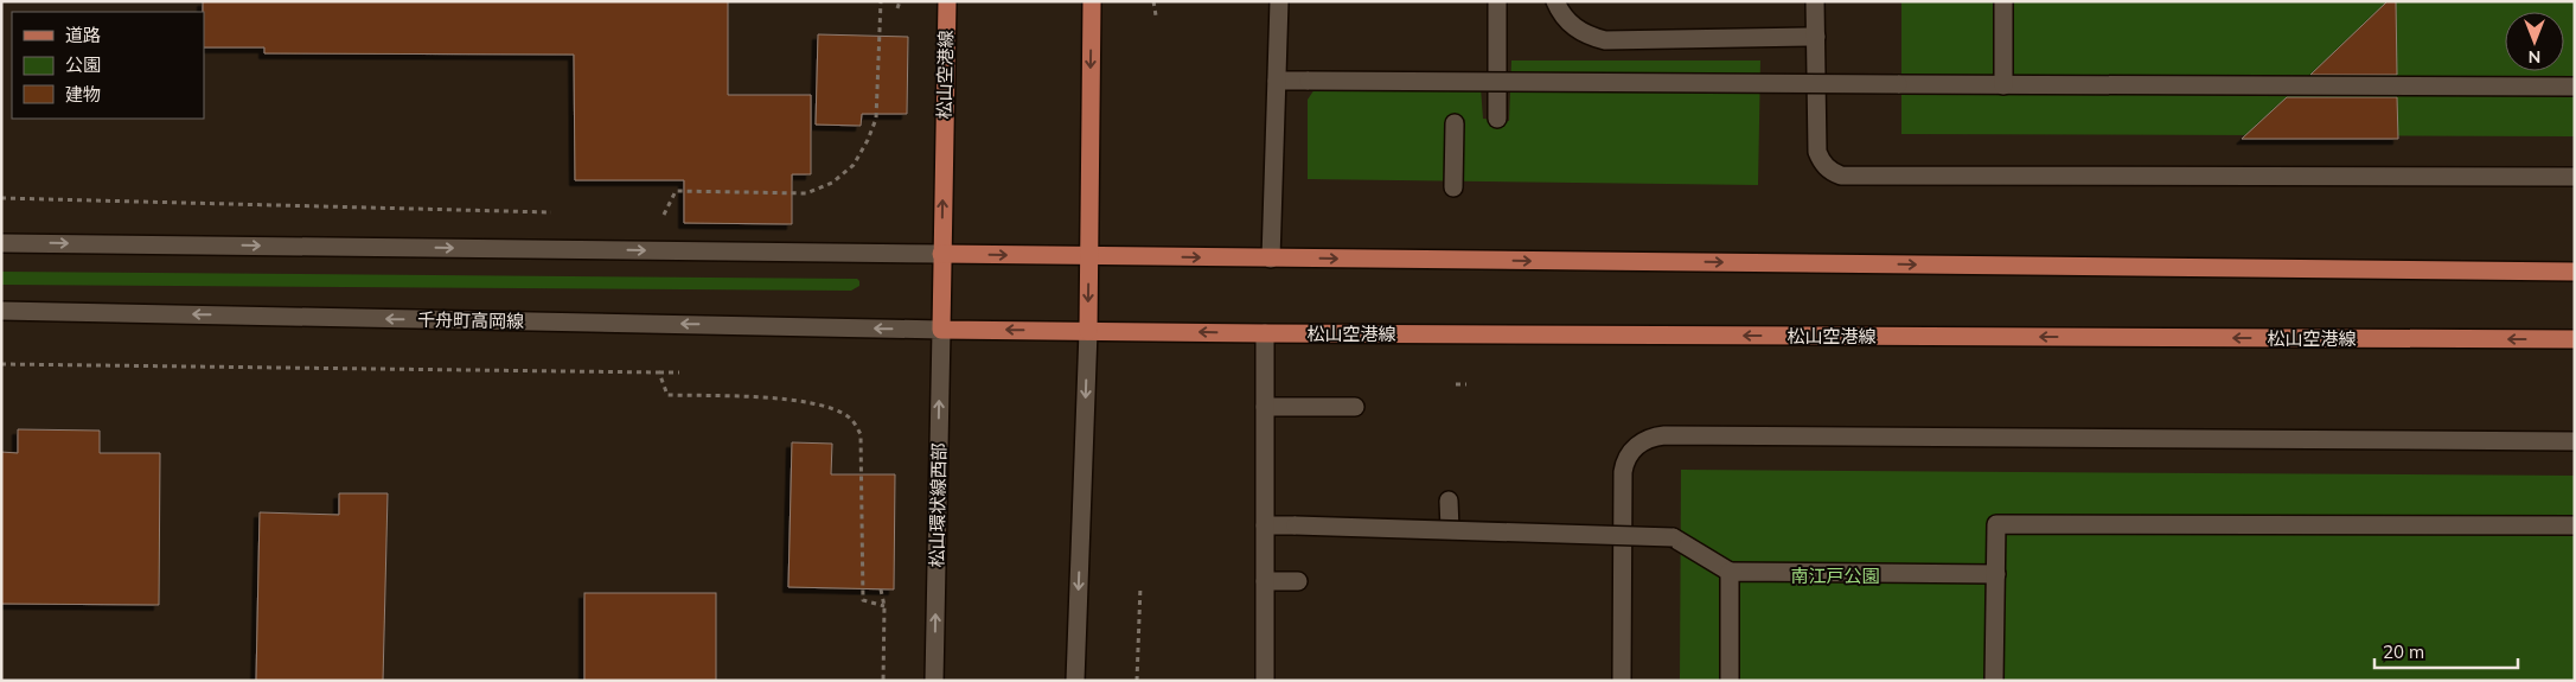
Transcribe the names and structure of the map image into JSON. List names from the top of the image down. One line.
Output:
{"streets":{"main road":["松山空港線"],"street":["千舟町高岡線","松山環状線西部"]},"crossings":[["松山空港線","千舟町高岡線"],["松山空港線","松山環状線西部"],["千舟町高岡線","松山環状線西部"]],"parks":["南江戸公園"],"legend":["道路","公園","建物"],"scale_bar":"20 m","north":"bottom"}
